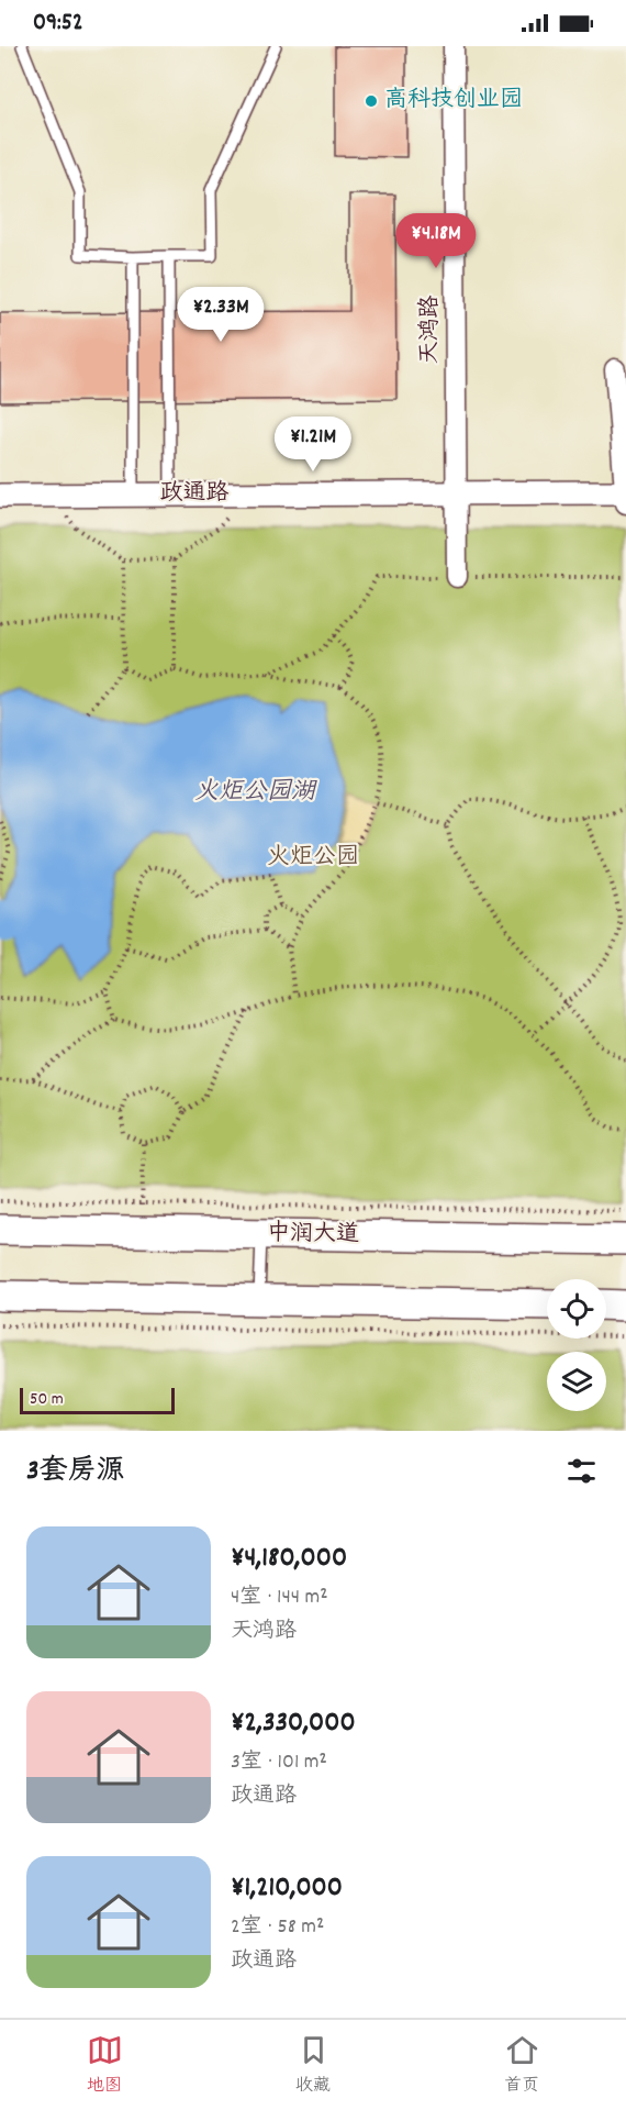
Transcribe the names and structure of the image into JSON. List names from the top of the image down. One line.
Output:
{"streets":{"main road":["中润大道"],"street":["天鸿路","政通路"]},"crossings":[["天鸿路","政通路"]],"water":["火炬公园湖"],"parks":["火炬公园"],"places":["高科技创业园"],"scale_bar":"50 m","page":{"status":"09:52","price":["¥4.18M","¥2.33M","¥1.21M"],"scale":"50 m","heading":"3套房源","list":[{"name":"¥4,180,000","note":"4室 · 144 m² · 天鸿路"},{"name":"¥2,330,000","note":"3室 · 101 m² · 政通路"},{"name":"¥1,210,000","note":"2室 · 58 m² · 政通路"}],"tabs":["地图","收藏","首页"]}}
